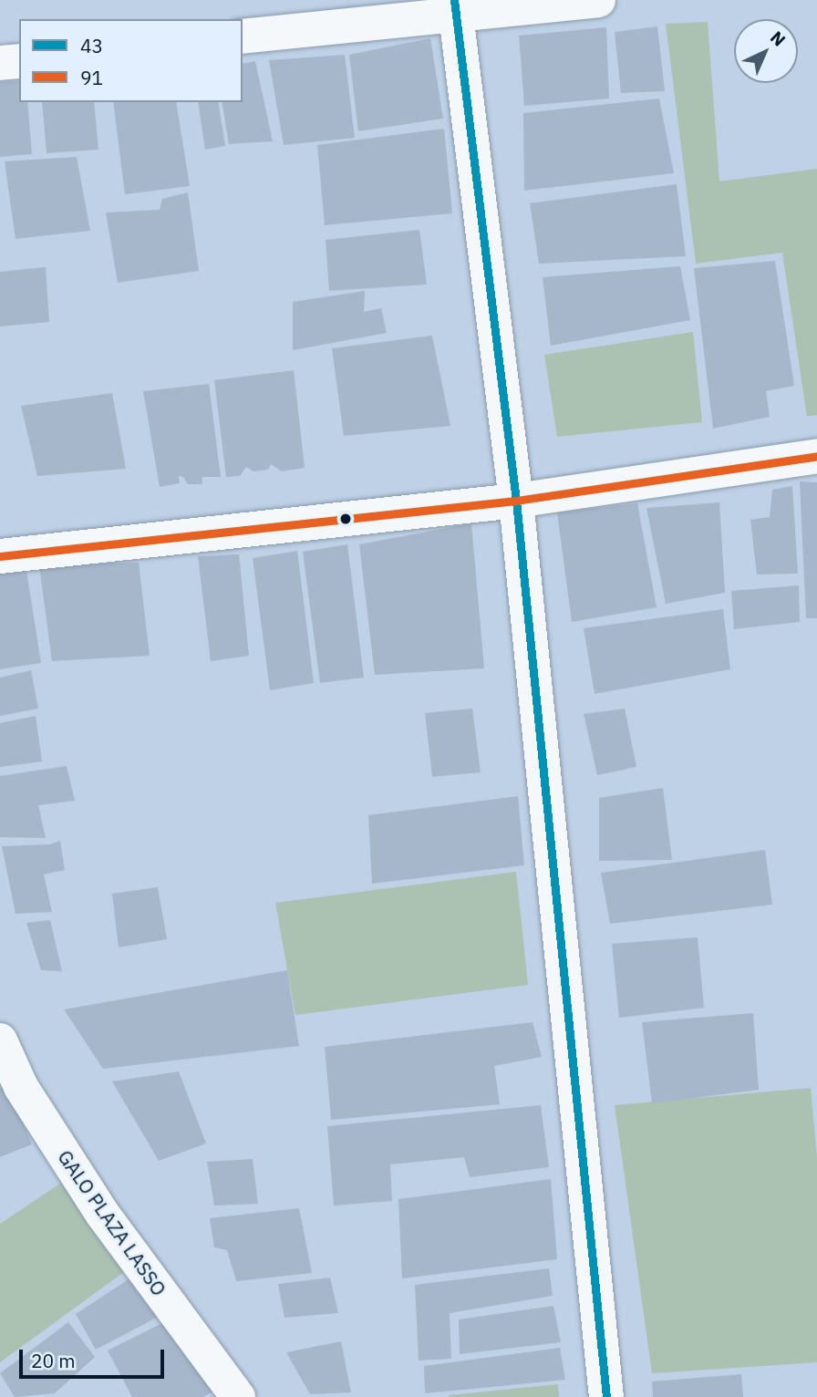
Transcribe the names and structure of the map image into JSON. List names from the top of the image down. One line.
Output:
{"streets":{"street":["GALO PLAZA LASSO"]},"lines":["transit line 43","transit line 91"],"legend":["43","91"],"scale_bar":"20 m","north":"top right"}
